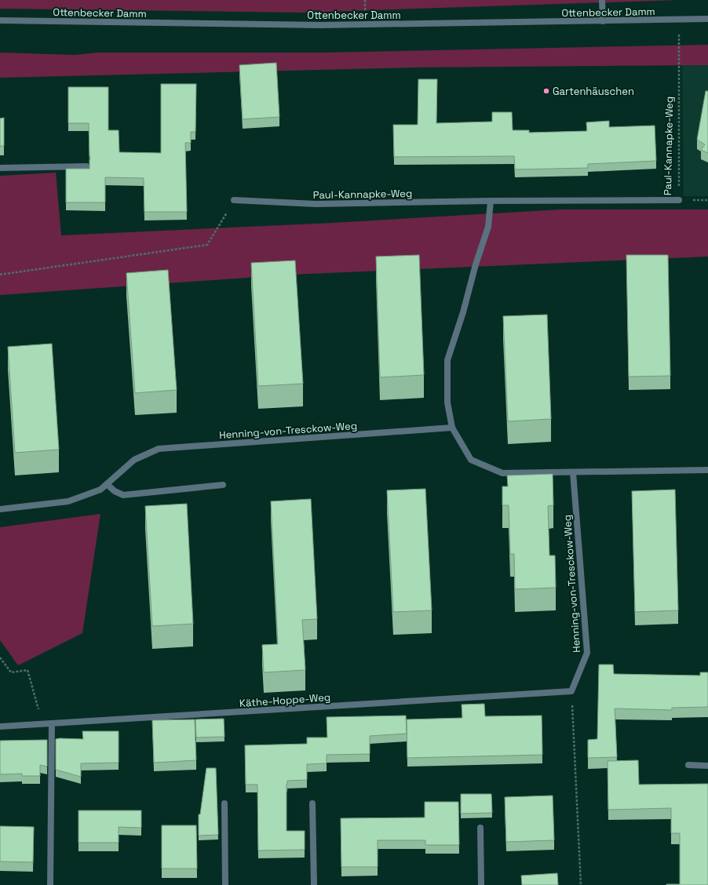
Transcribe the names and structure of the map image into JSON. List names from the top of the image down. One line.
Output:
{"streets":{"street":["Ottenbecker Damm","Paul-Kannapke-Weg","Henning-von-Tresckow-Weg","Käthe-Hoppe-Weg"]},"crossings":[["Ottenbecker Damm","Paul-Kannapke-Weg"],["Henning-von-Tresckow-Weg","Käthe-Hoppe-Weg"]],"places":["Gartenhäuschen"]}
